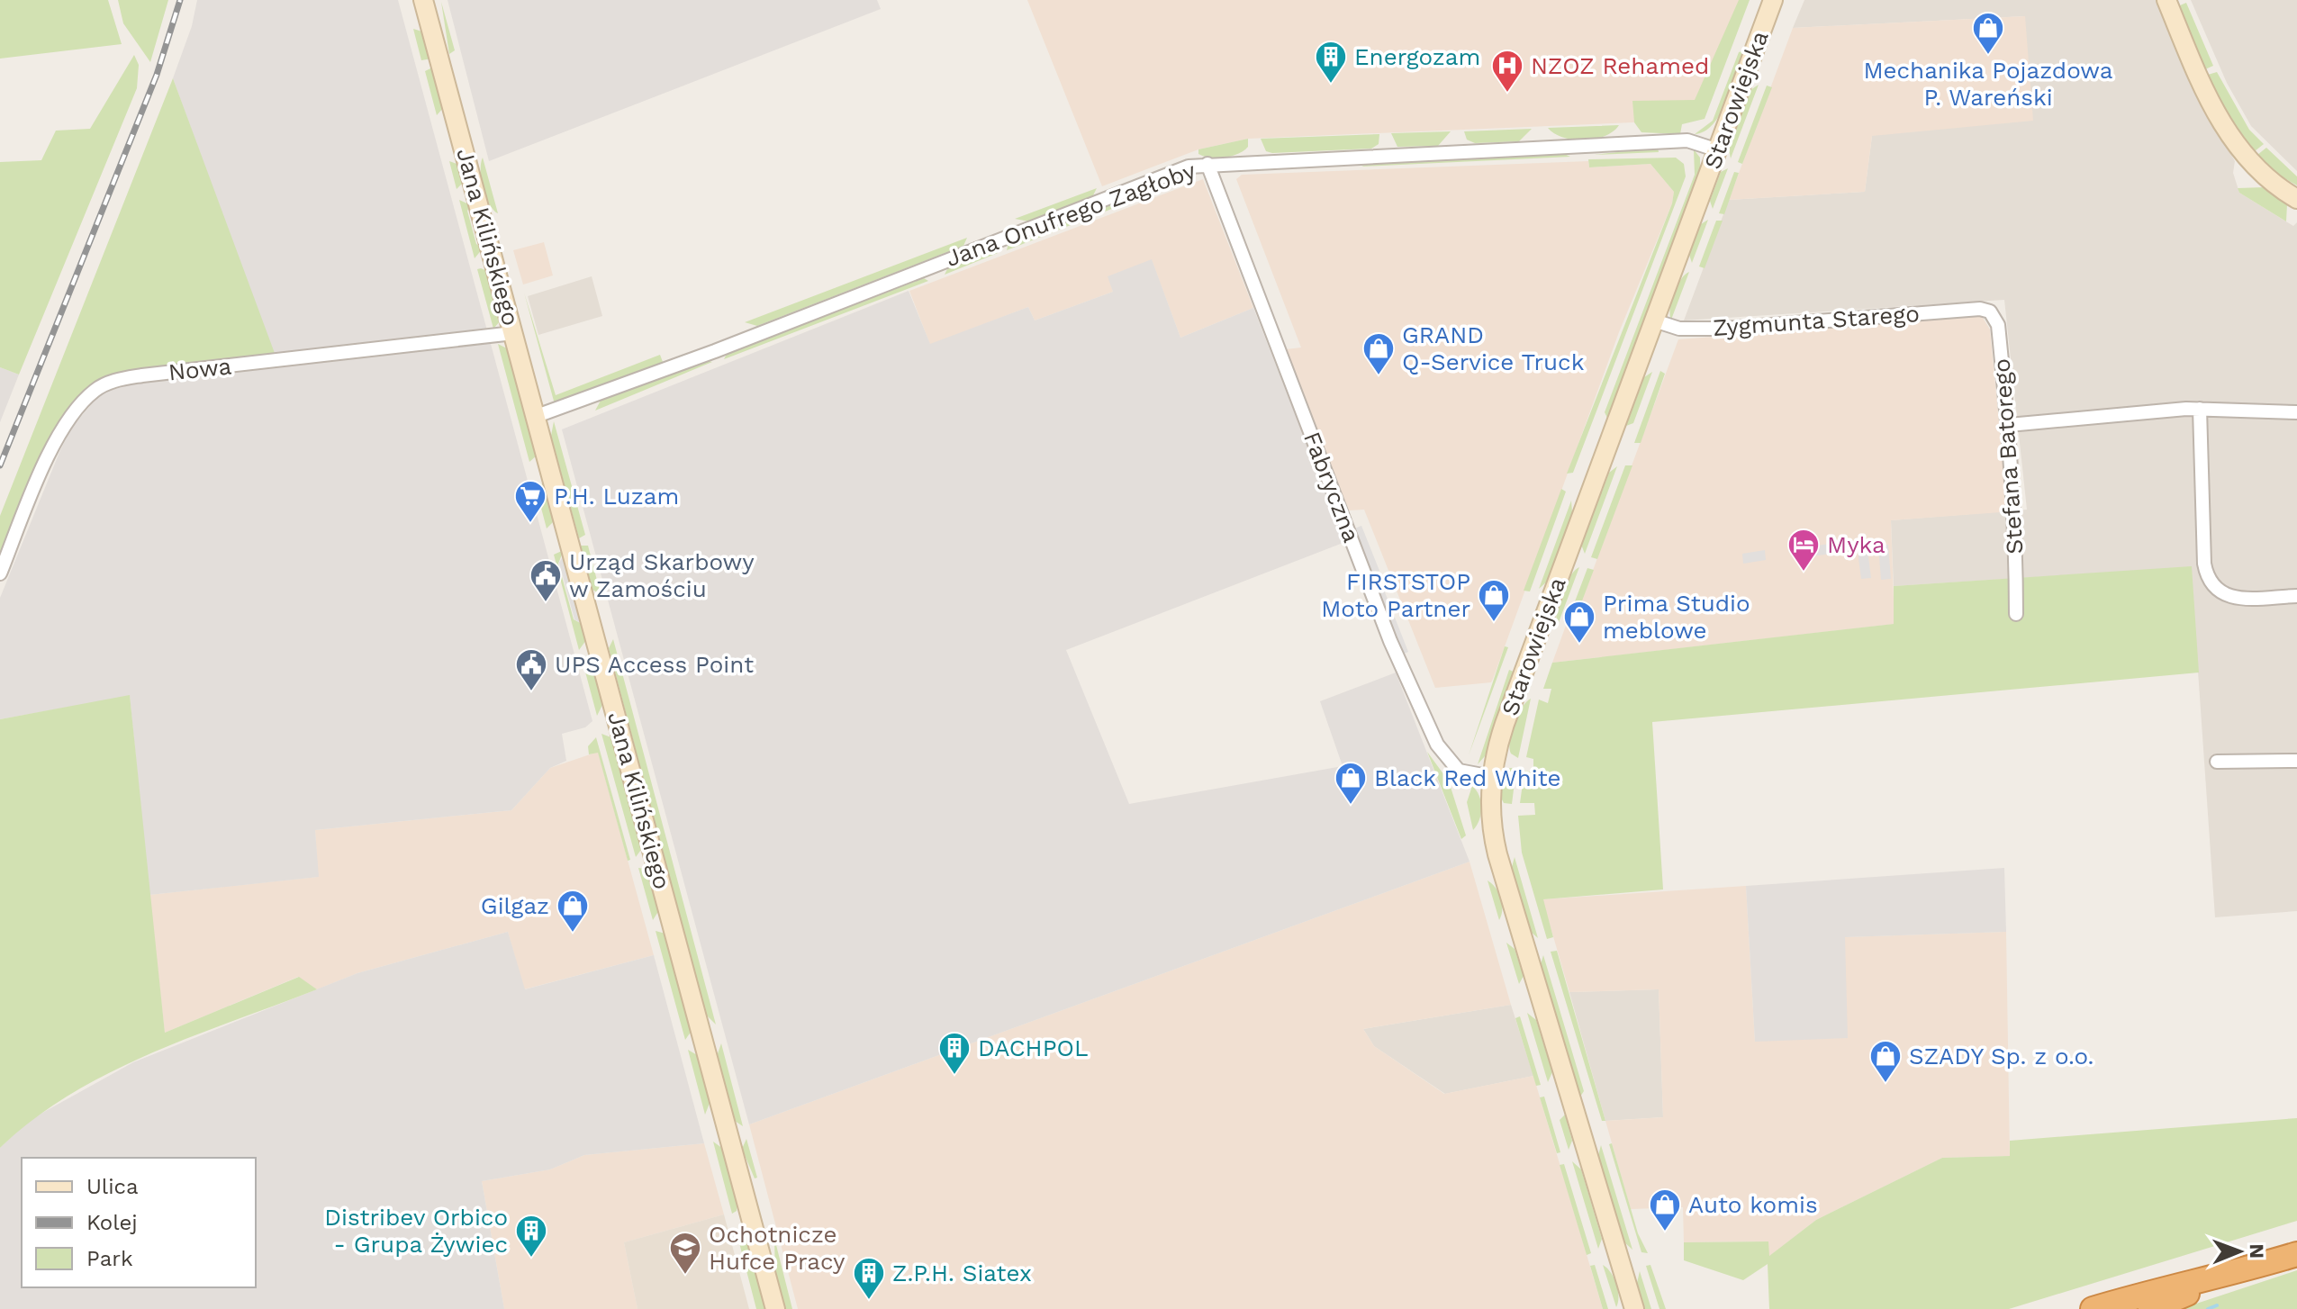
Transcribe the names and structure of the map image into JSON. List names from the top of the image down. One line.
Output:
{"streets":{"street":["Starowiejska","Jana Onufrego Zagłoby","Jana Kilińskiego","Zygmunta Starego","Nowa","Stefana Batorego","Fabryczna"]},"crossings":[["Starowiejska","Jana Onufrego Zagłoby"],["Starowiejska","Zygmunta Starego"],["Starowiejska","Fabryczna"],["Jana Onufrego Zagłoby","Jana Kilińskiego"],["Jana Onufrego Zagłoby","Fabryczna"],["Jana Kilińskiego","Nowa"],["Zygmunta Starego","Stefana Batorego"]],"places":{"shop":["Mechanika Pojazdowa P. Wareński","GRAND Q-Service Truck","FIRSTSTOP Moto Partner","Prima Studio meblowe","Black Red White","Gilgaz","SZADY Sp. z o.o.","Auto komis"],"building":["Energozam","DACHPOL","Distribev Orbico - Grupa Żywiec","Z.P.H. Siatex"],"hospital":["NZOZ Rehamed"],"supermarket":["P.H. Luzam"],"hotel":["Myka"],"public building":["Urząd Skarbowy w Zamościu","UPS Access Point"],"school or university":["Ochotnicze Hufce Pracy"]},"legend":["Ulica","Kolej","Park"],"north":"right"}
